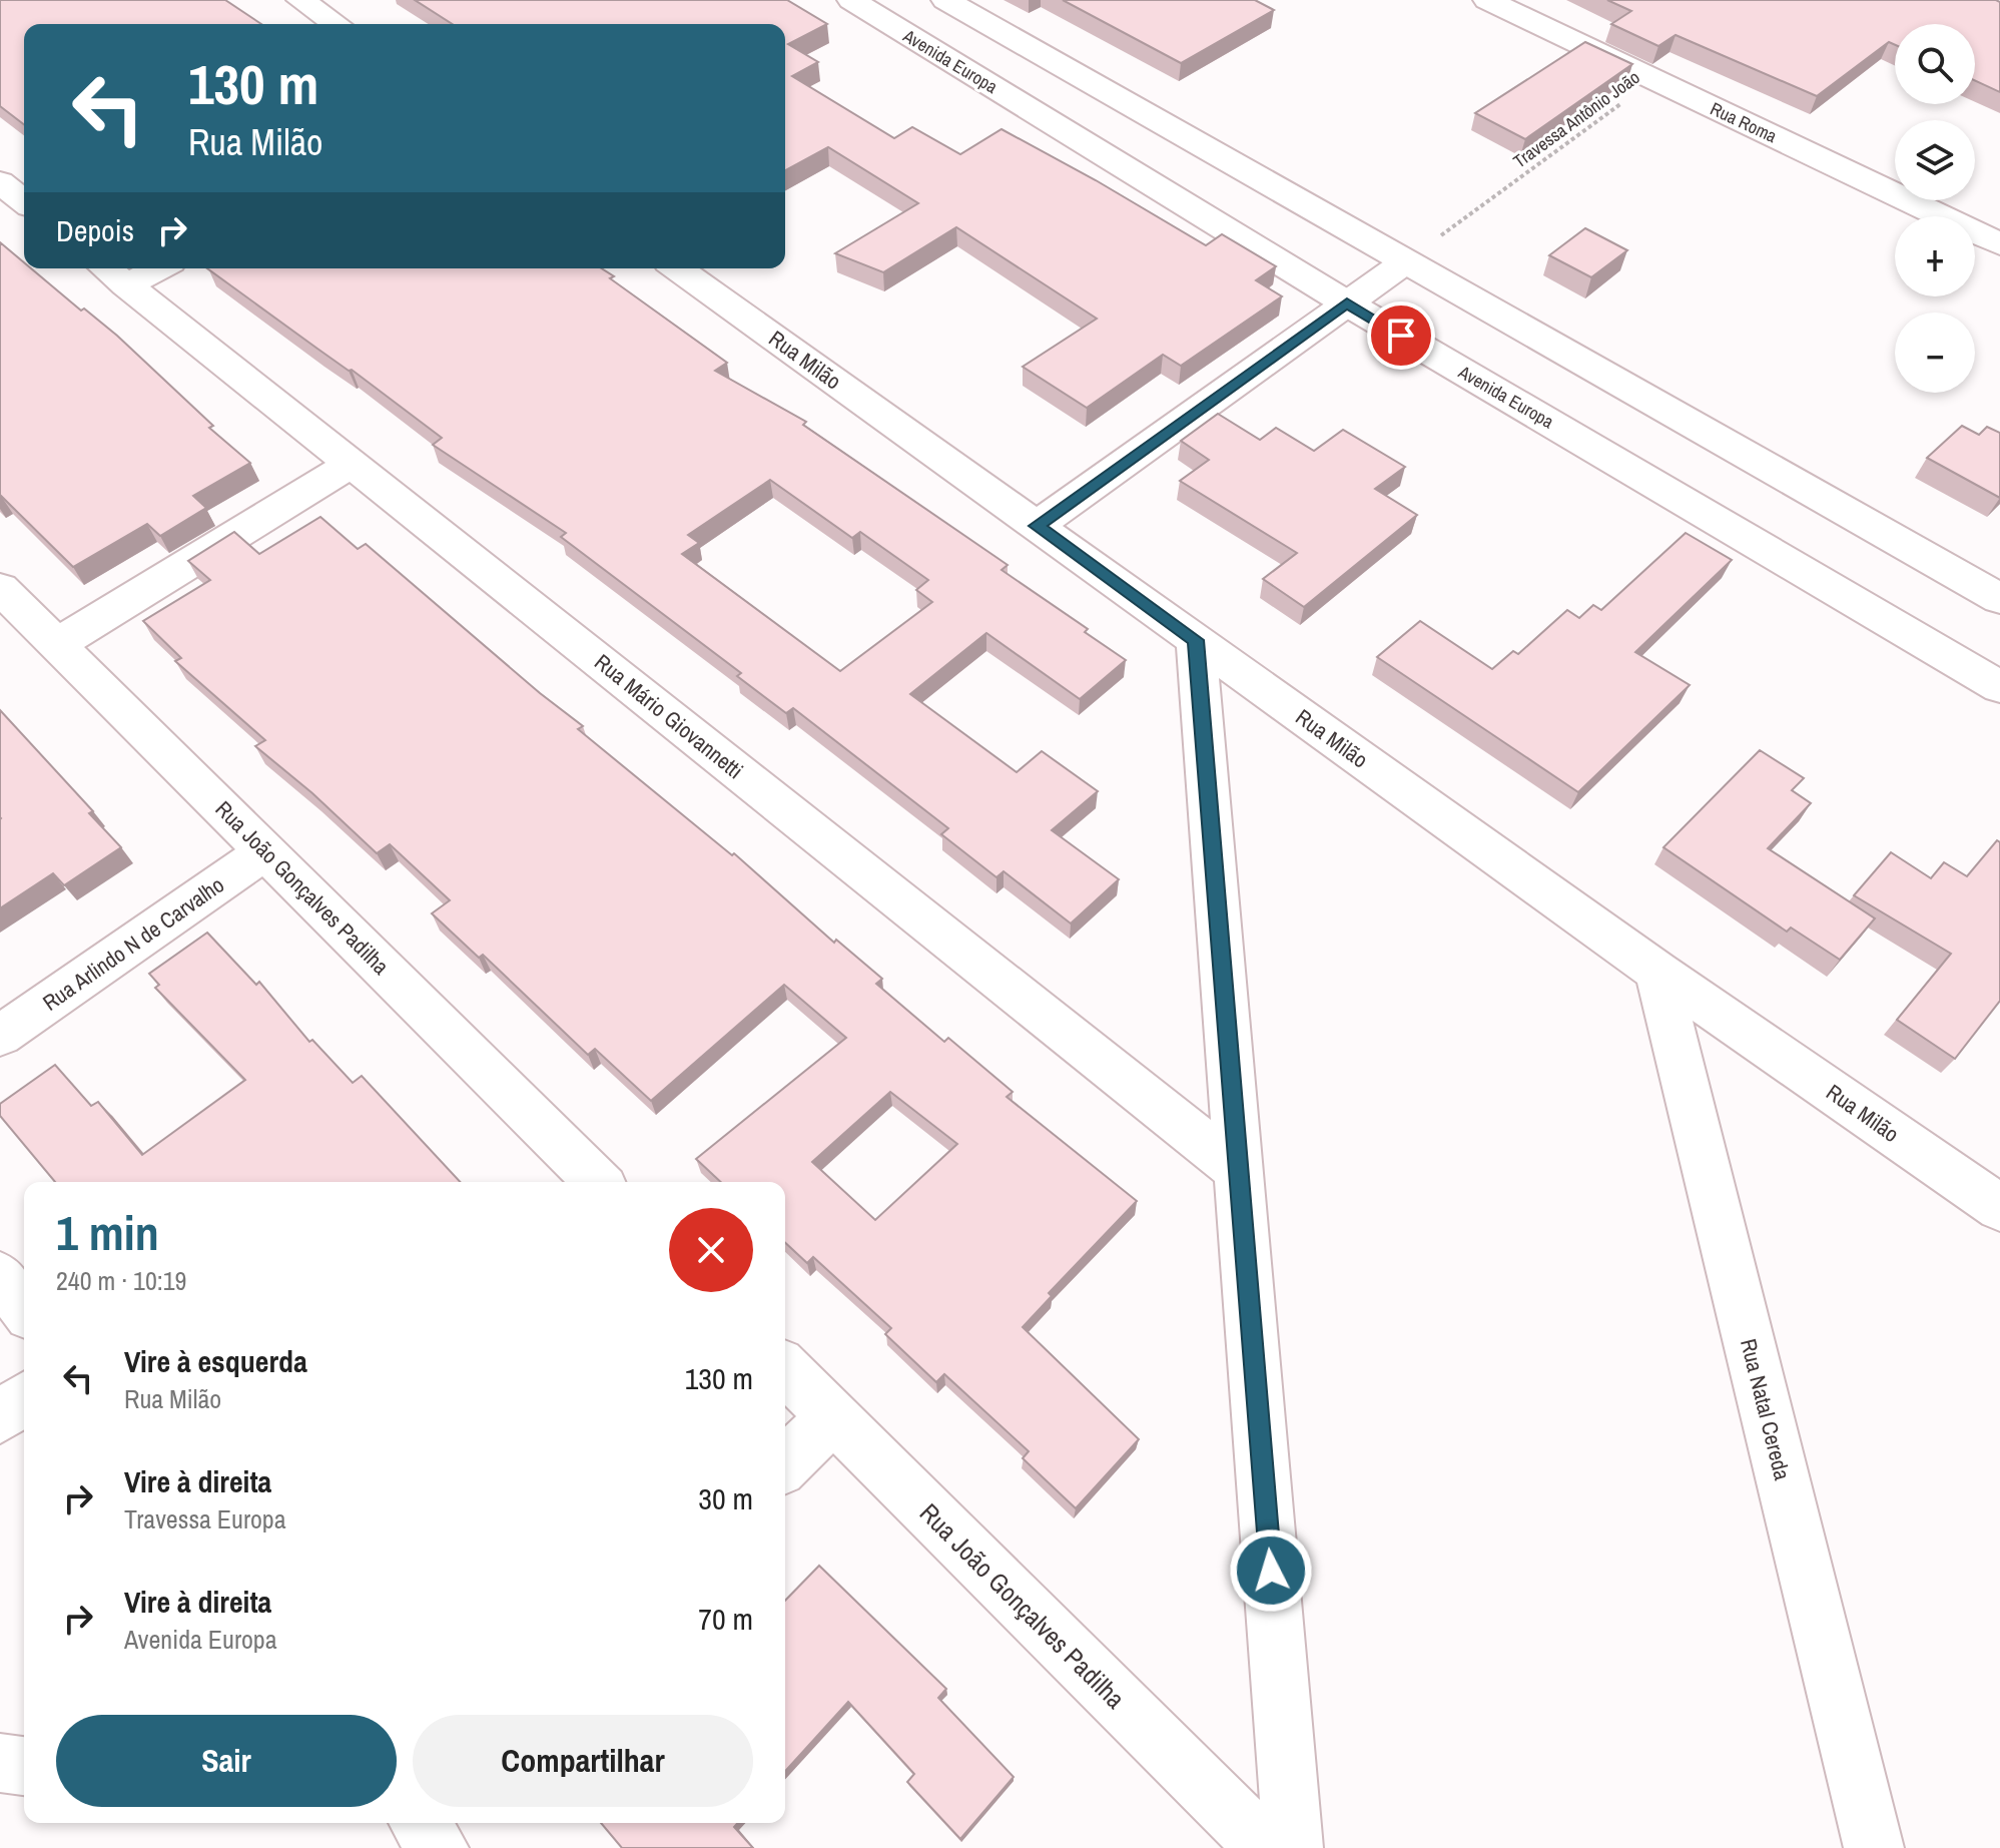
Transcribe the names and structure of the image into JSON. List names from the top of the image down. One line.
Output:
{"streets":{"street":["Avenida Europa","Rua Roma","Rua Milão","Rua Mário Giovannetti","Rua João Gonçalves Padilha","Rua Arlindo N de Carvalho","Rua Natal Cereda"],"path":["Travessa Antônio João"]},"crossings":[["Travessa Antônio João","Rua Roma"],["Rua Milão","Rua Natal Cereda"],["Rua João Gonçalves Padilha","Rua Arlindo N de Carvalho"]],"page":{"map_buttons":["+","−"],"turn":["130 m","Rua Milão"],"then":"Depois","heading":["1 min","240 m · 10:19"],"list":[{"name":"Vire à esquerda","note":"Rua Milão","value":"130 m"},{"name":"Vire à direita","note":"Travessa Europa","value":"30 m"},{"name":"Vire à direita","note":"Avenida Europa","value":"70 m"}],"buttons":["Sair","Compartilhar"]}}
